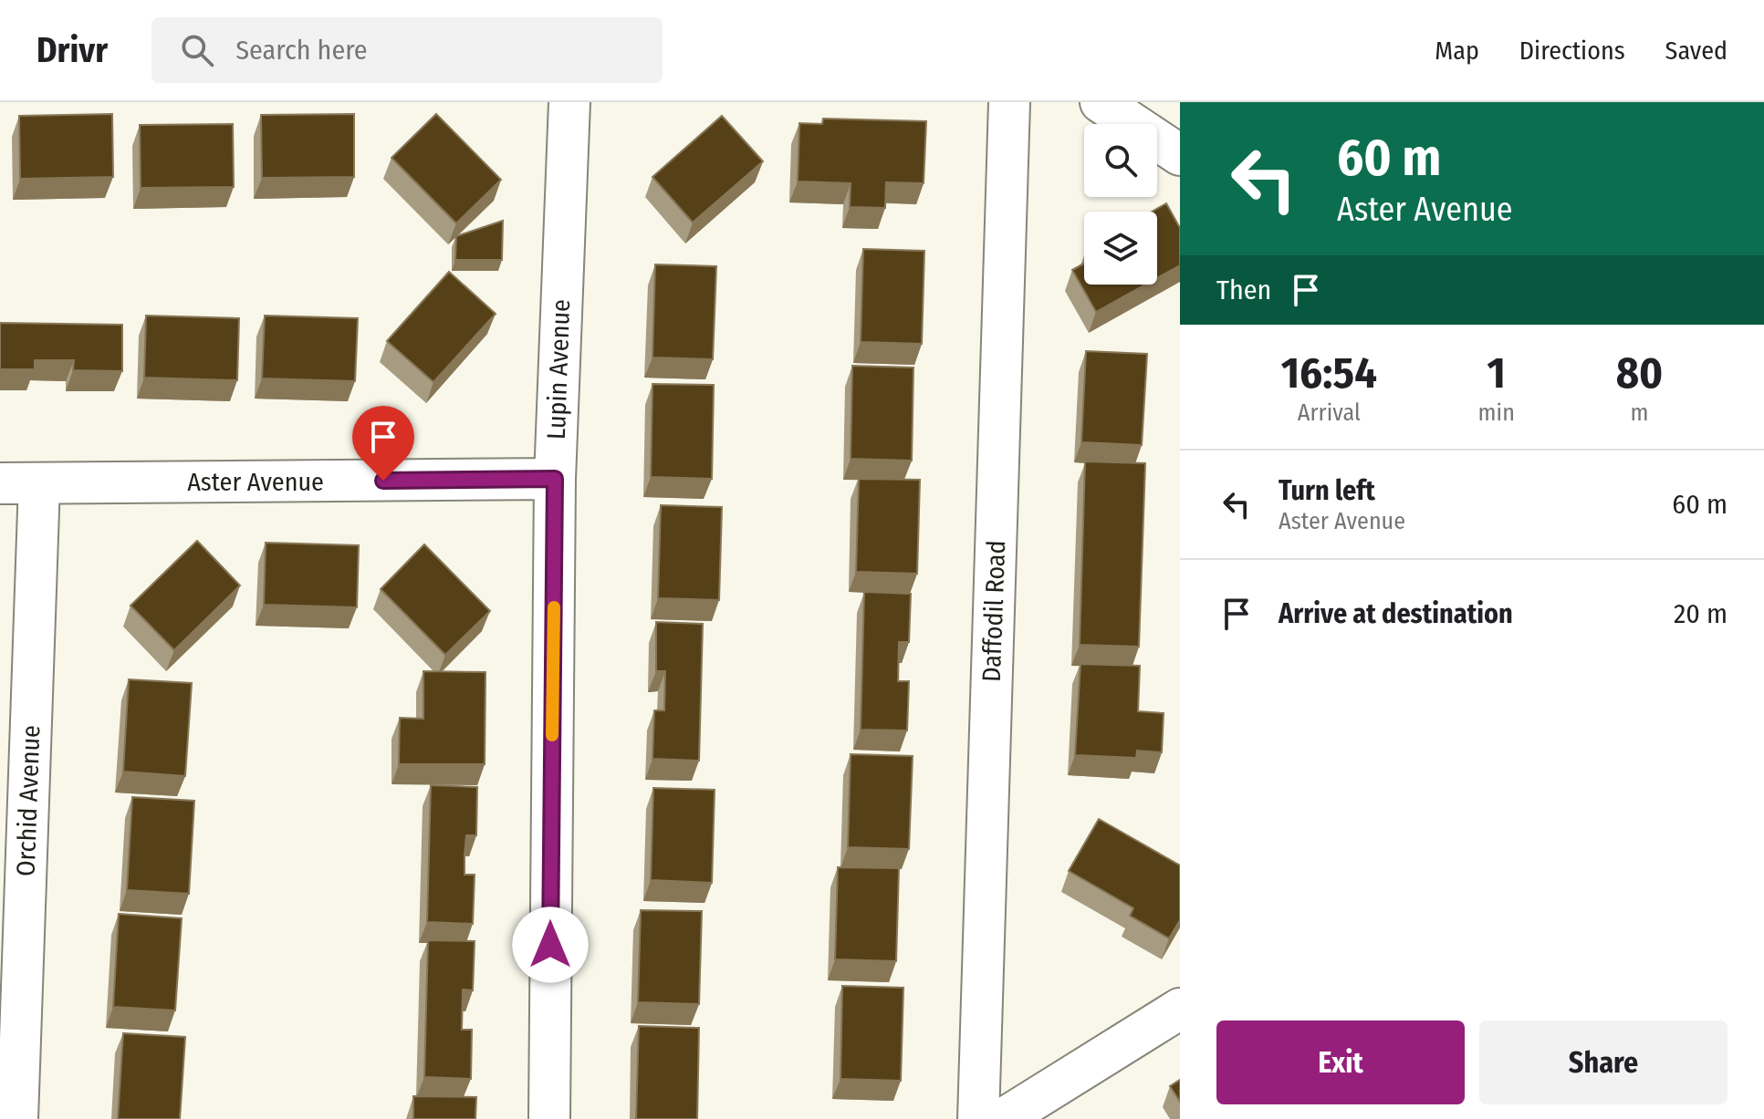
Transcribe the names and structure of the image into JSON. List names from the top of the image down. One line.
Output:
{"streets":{"street":["Lupin Avenue","Aster Avenue","Daffodil Road","Orchid Avenue"]},"crossings":[["Lupin Avenue","Aster Avenue"],["Aster Avenue","Orchid Avenue"]],"page":{"header":"Drivr","search":"Search here","nav":["Map","Directions","Saved"],"turn":["60 m","Aster Avenue"],"then":"Then","eta":["16:54","Arrival","1","min","80","m"],"list":[{"name":"Turn left","note":"Aster Avenue","value":"60 m"},{"name":"Arrive at destination","value":"20 m"}],"buttons":["Exit","Share"]}}
